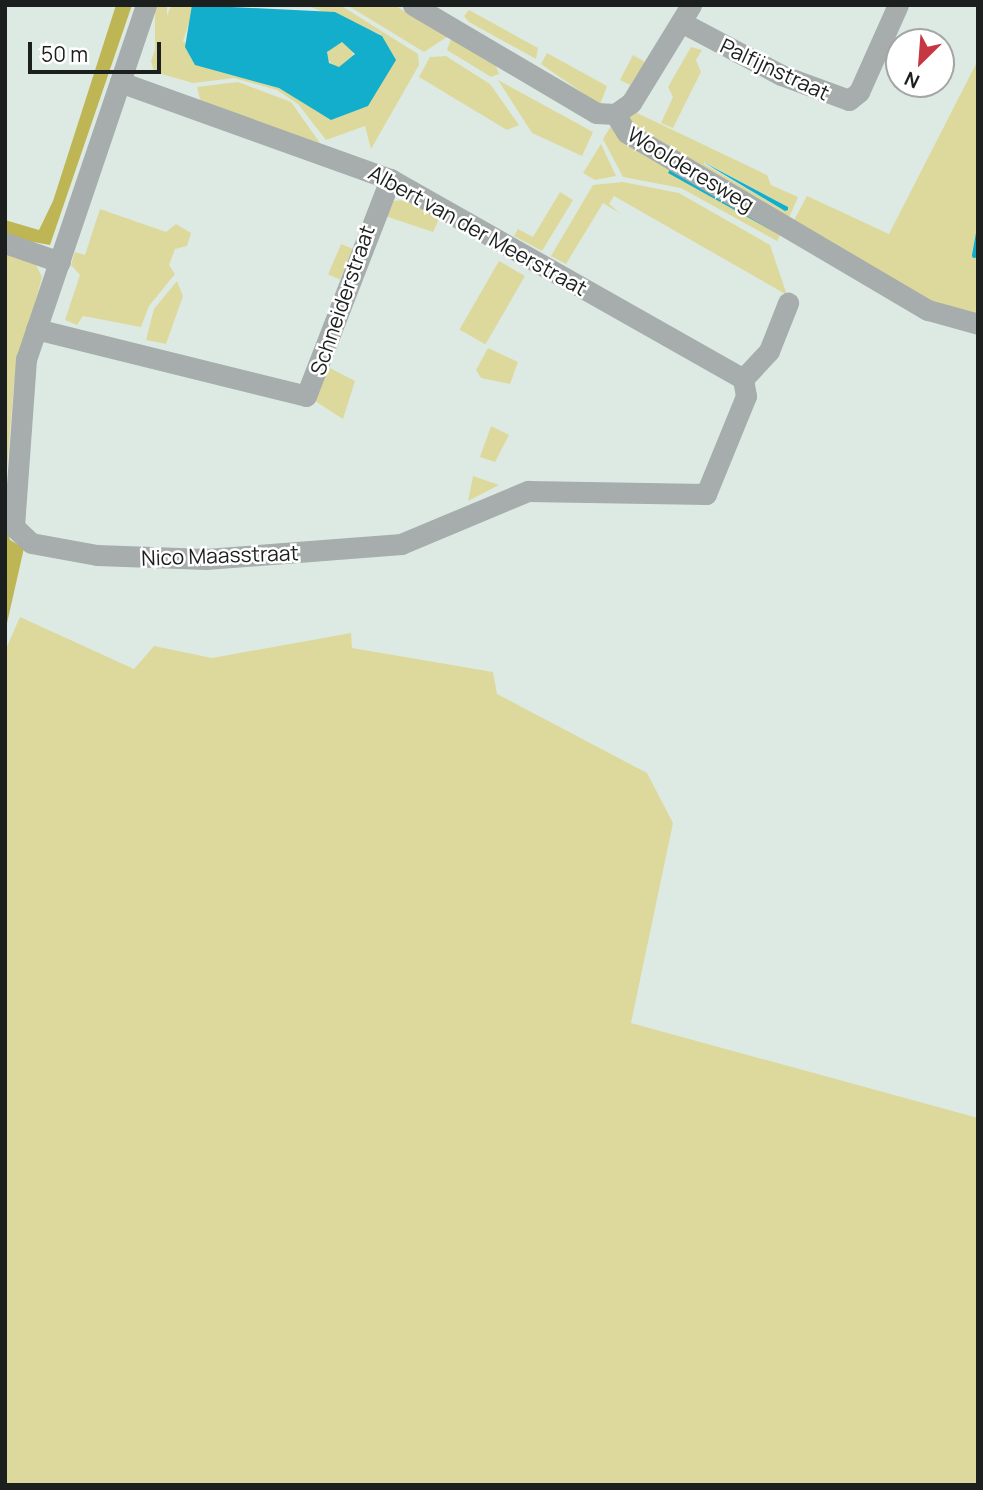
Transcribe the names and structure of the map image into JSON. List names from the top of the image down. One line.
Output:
{"streets":{"street":["Palfijnstraat","Woolderesweg","Albert van der Meerstraat","Schneiderstraat","Nico Maasstraat"]},"crossings":[["Albert van der Meerstraat","Schneiderstraat"],["Albert van der Meerstraat","Nico Maasstraat"],["Schneiderstraat","Nico Maasstraat"]],"scale_bar":"50 m","north":"bottom left"}
